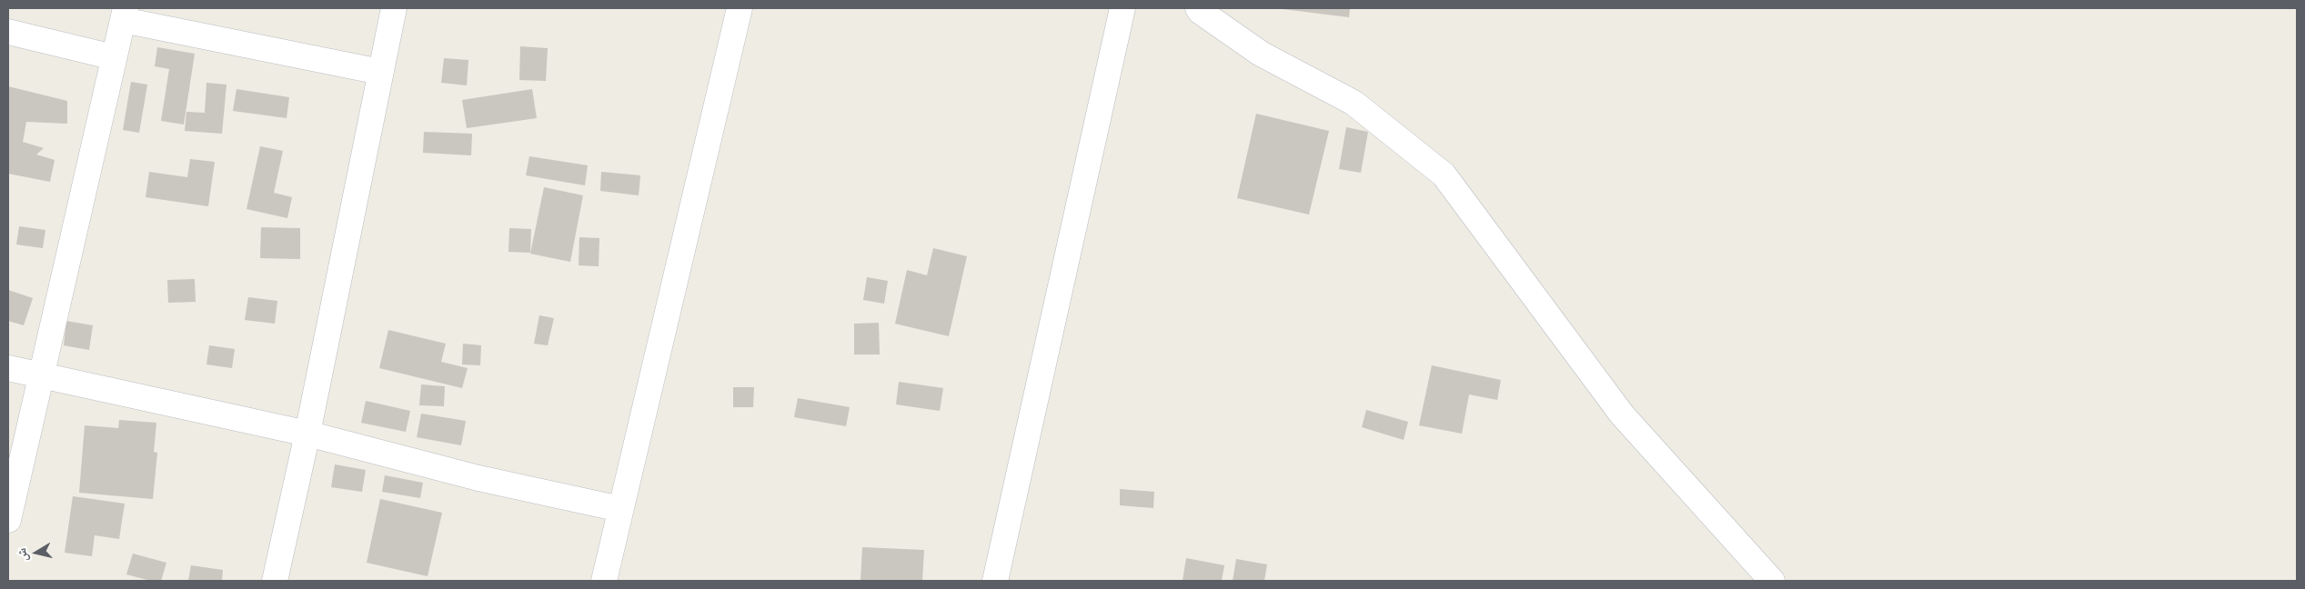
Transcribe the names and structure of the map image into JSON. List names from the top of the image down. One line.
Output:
{"north":"left"}
